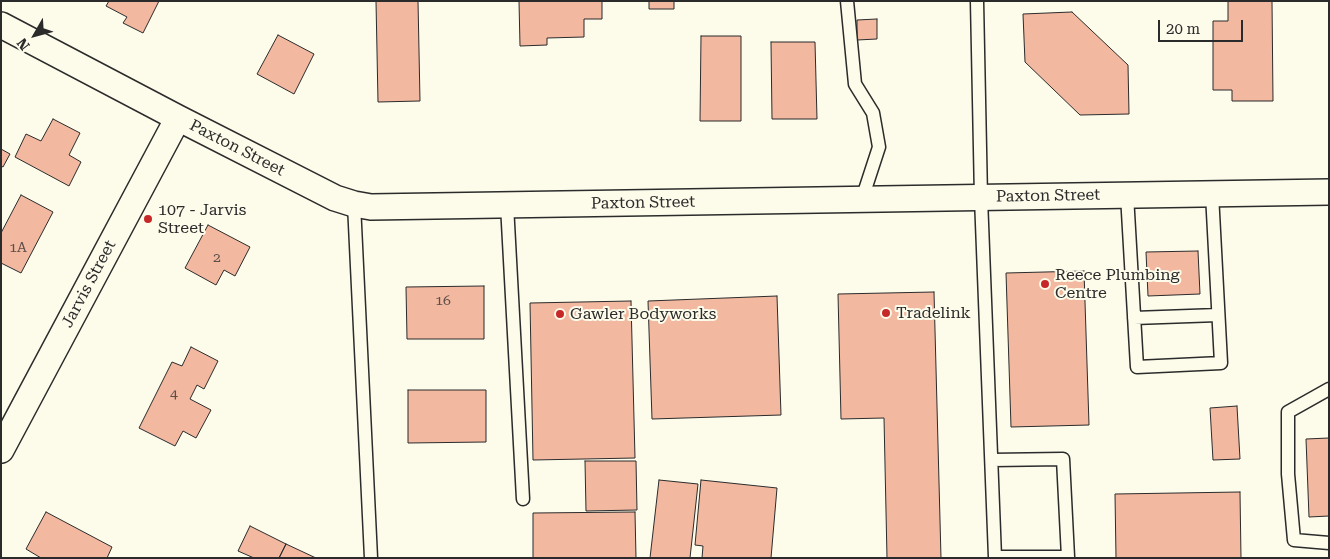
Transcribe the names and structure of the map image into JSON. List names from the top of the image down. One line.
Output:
{"streets":{"street":["Paxton Street","Jarvis Street"]},"crossings":[["Paxton Street","Jarvis Street"]],"places":["107 - Jarvis Street","Reece Plumbing Centre","Tradelink","Gawler Bodyworks"],"house_numbers":["1A","2","16","4"],"scale_bar":"20 m","north":"bottom left"}
